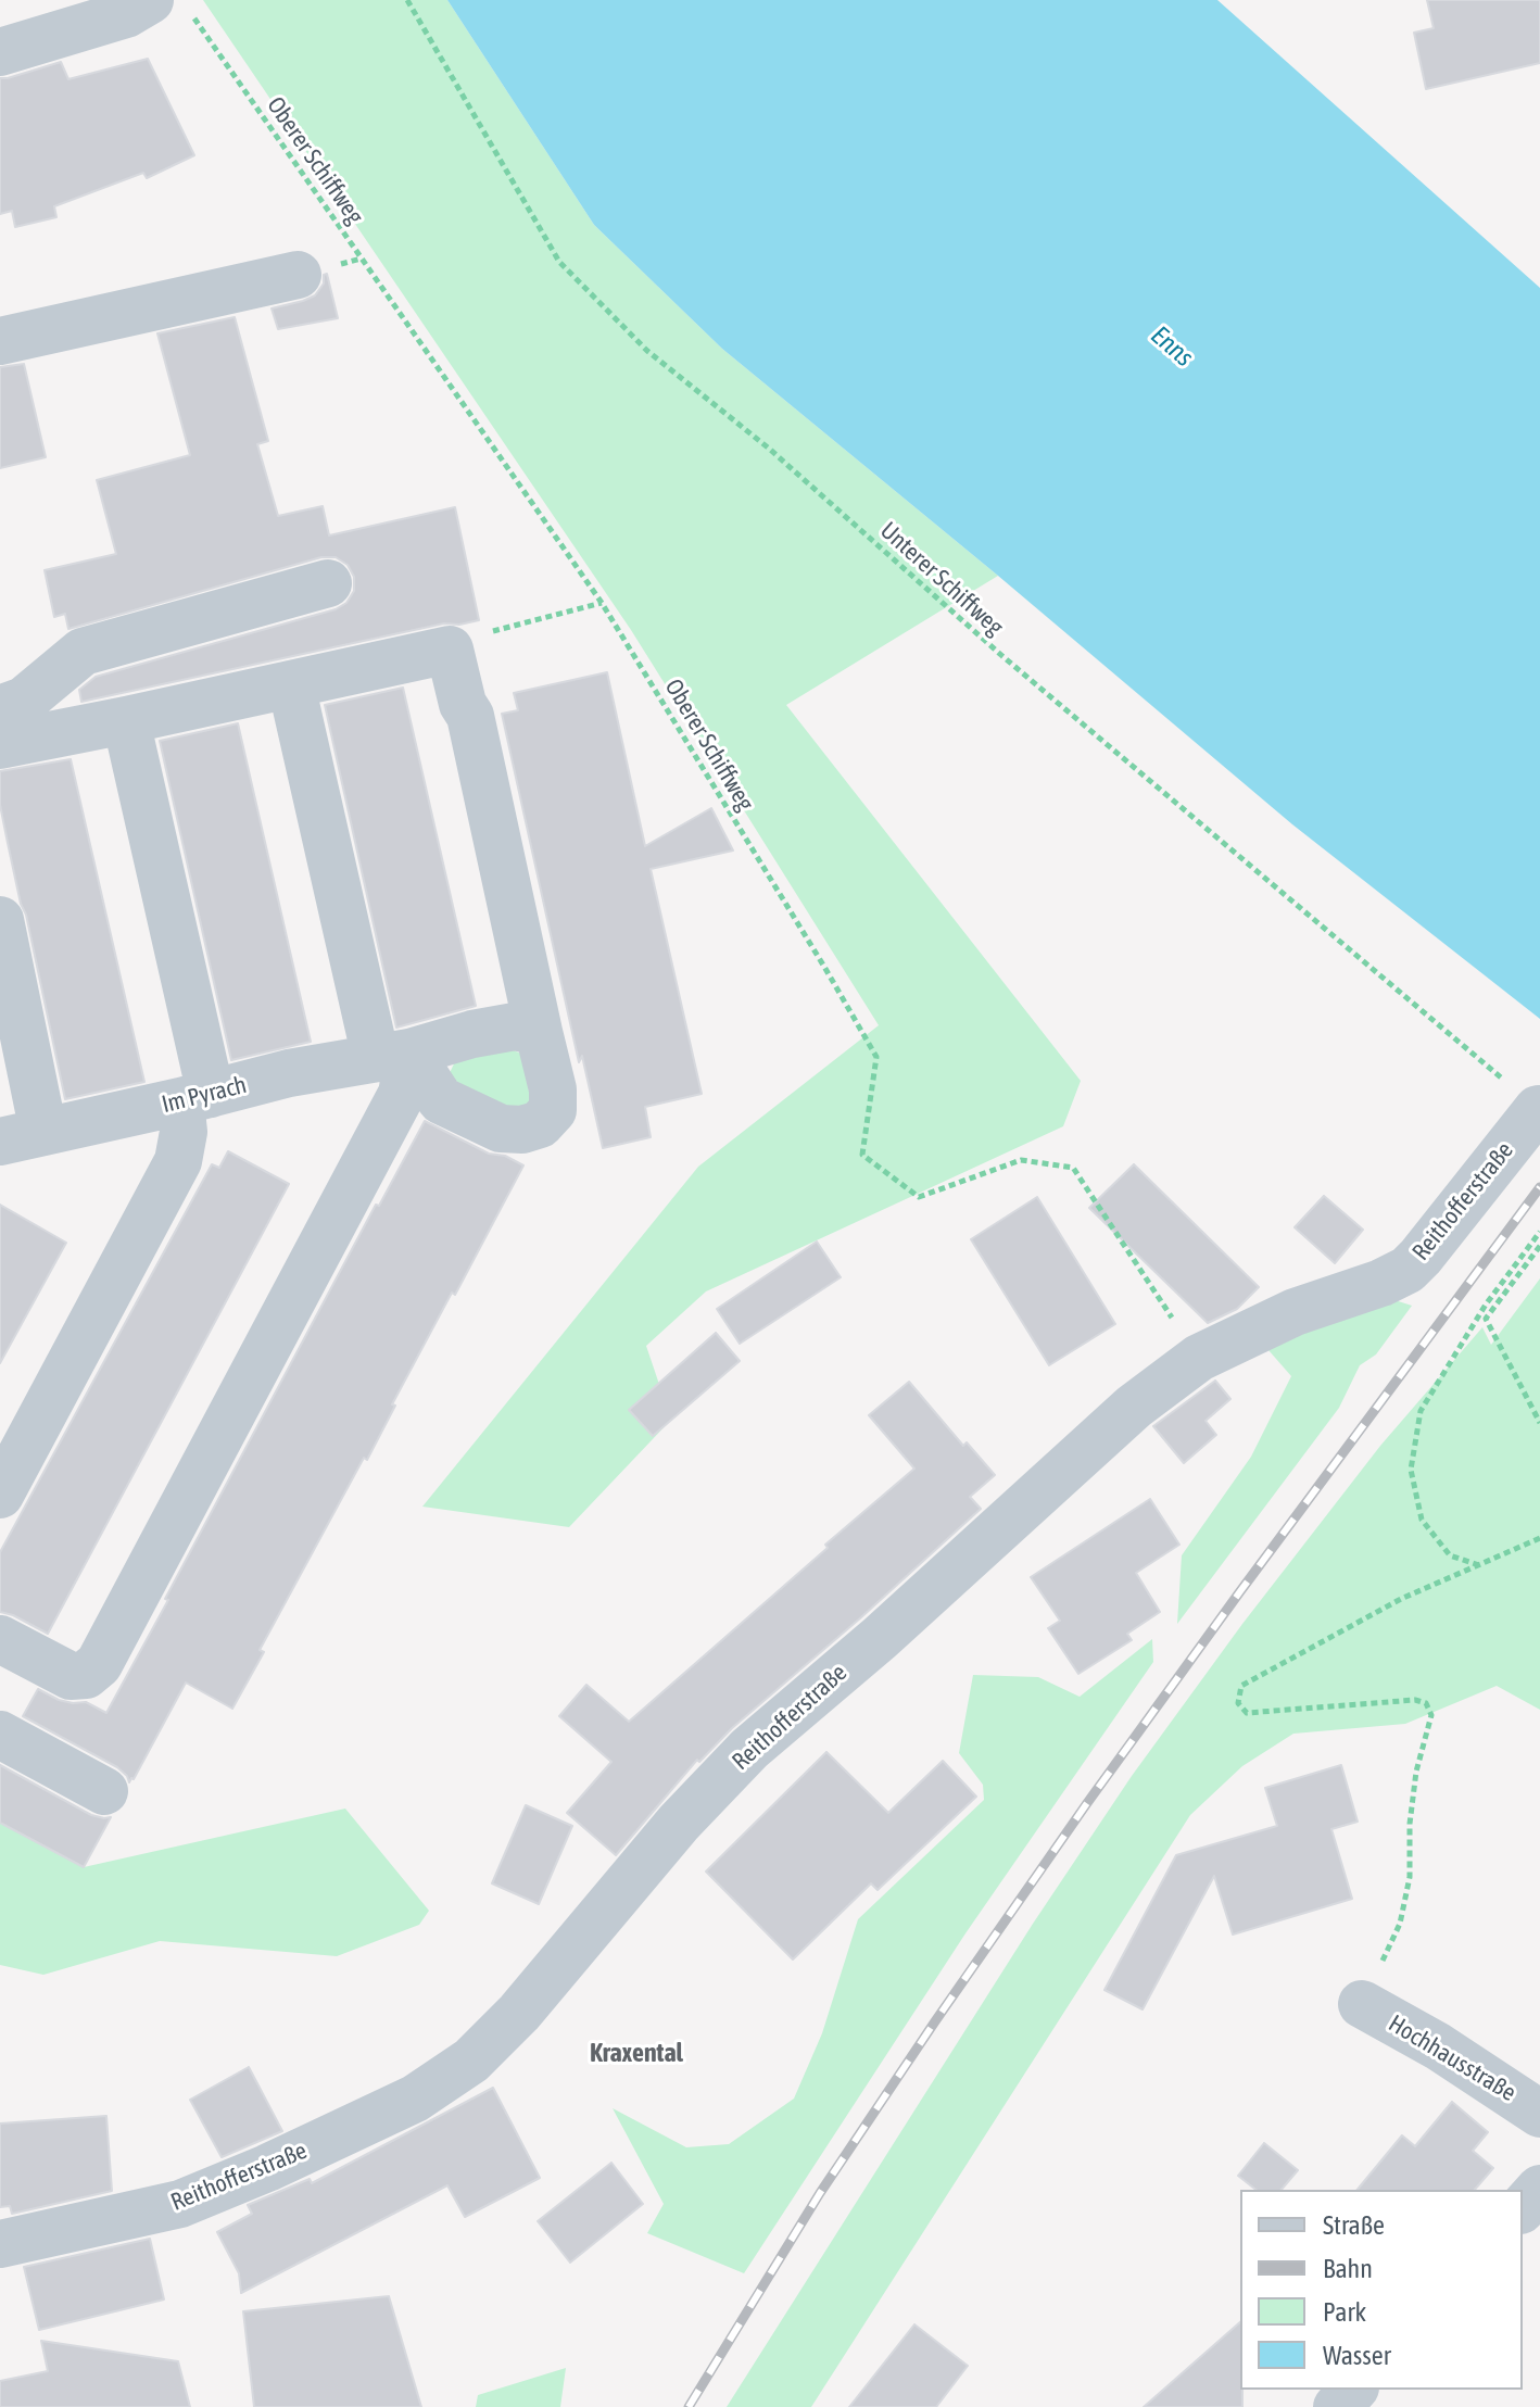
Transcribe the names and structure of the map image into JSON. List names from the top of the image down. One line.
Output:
{"streets":{"street":["Im Pyrach","Reithofferstraße","Hochhausstraße"],"path":["Oberer Schiffweg","Unterer Schiffweg"]},"crossings":[["Oberer Schiffweg","Reithofferstraße"],["Unterer Schiffweg","Reithofferstraße"]],"districts":["Kraxental"],"water":["Enns"],"legend":["Straße","Bahn","Park","Wasser"]}
